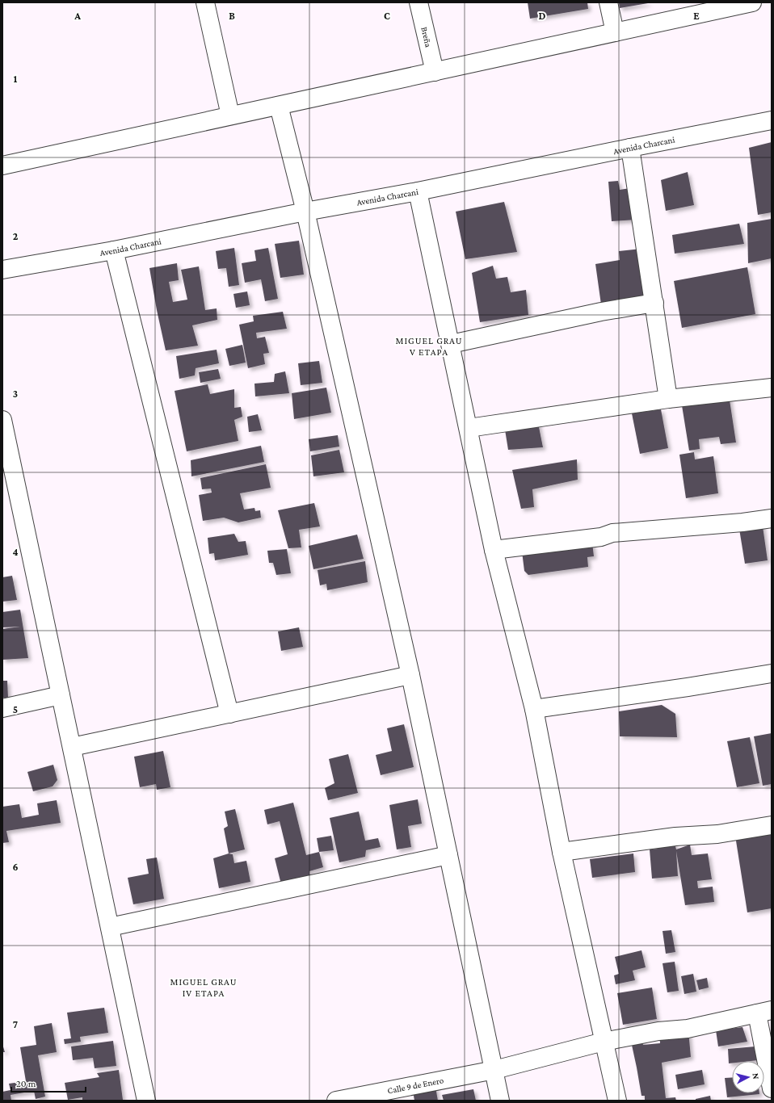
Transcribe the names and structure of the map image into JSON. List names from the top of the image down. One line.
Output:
{"streets":{"street":["Breña","Avenida Charcani","Calle 9 de Enero"]},"districts":["MIGUEL GRAU V ETAPA","MIGUEL GRAU IV ETAPA"],"scale_bar":"20 m","north":"right","grid":{"columns":["A","B","C","D","E"],"rows":["1","2","3","4","5","6","7"]}}
